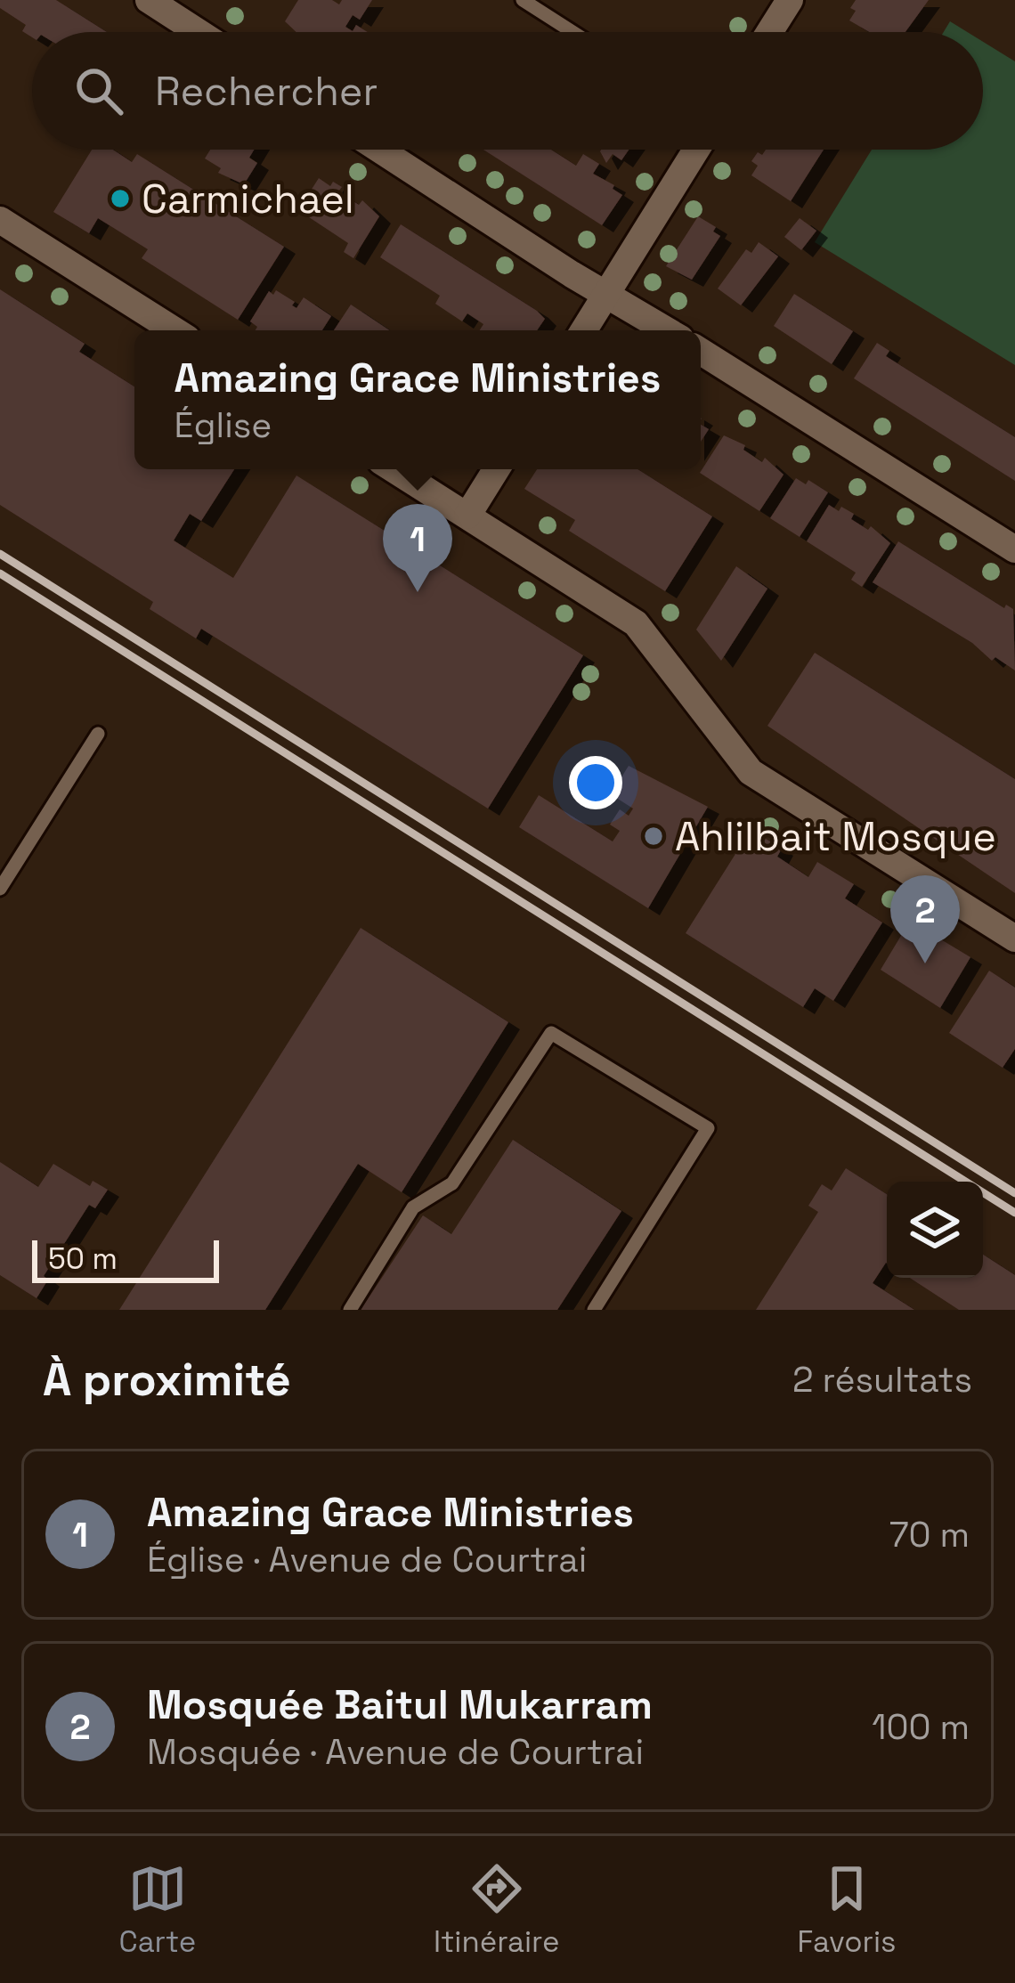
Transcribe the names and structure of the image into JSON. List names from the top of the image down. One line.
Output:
{"places":["Carmichael","Ahlilbait Mosque"],"scale_bar":"50 m","page":{"search":"Rechercher","popup":["Amazing Grace Ministries","Église"],"pins":["1","2"],"scale":"50 m","heading":["À proximité","2 résultats"],"list":[{"mark":"1","name":"Amazing Grace Ministries","note":"Église · Avenue de Courtrai","value":"70 m"},{"mark":"2","name":"Mosquée Baitul Mukarram","note":"Mosquée · Avenue de Courtrai","value":"100 m"}],"nav":["Carte","Itinéraire","Favoris"]}}
